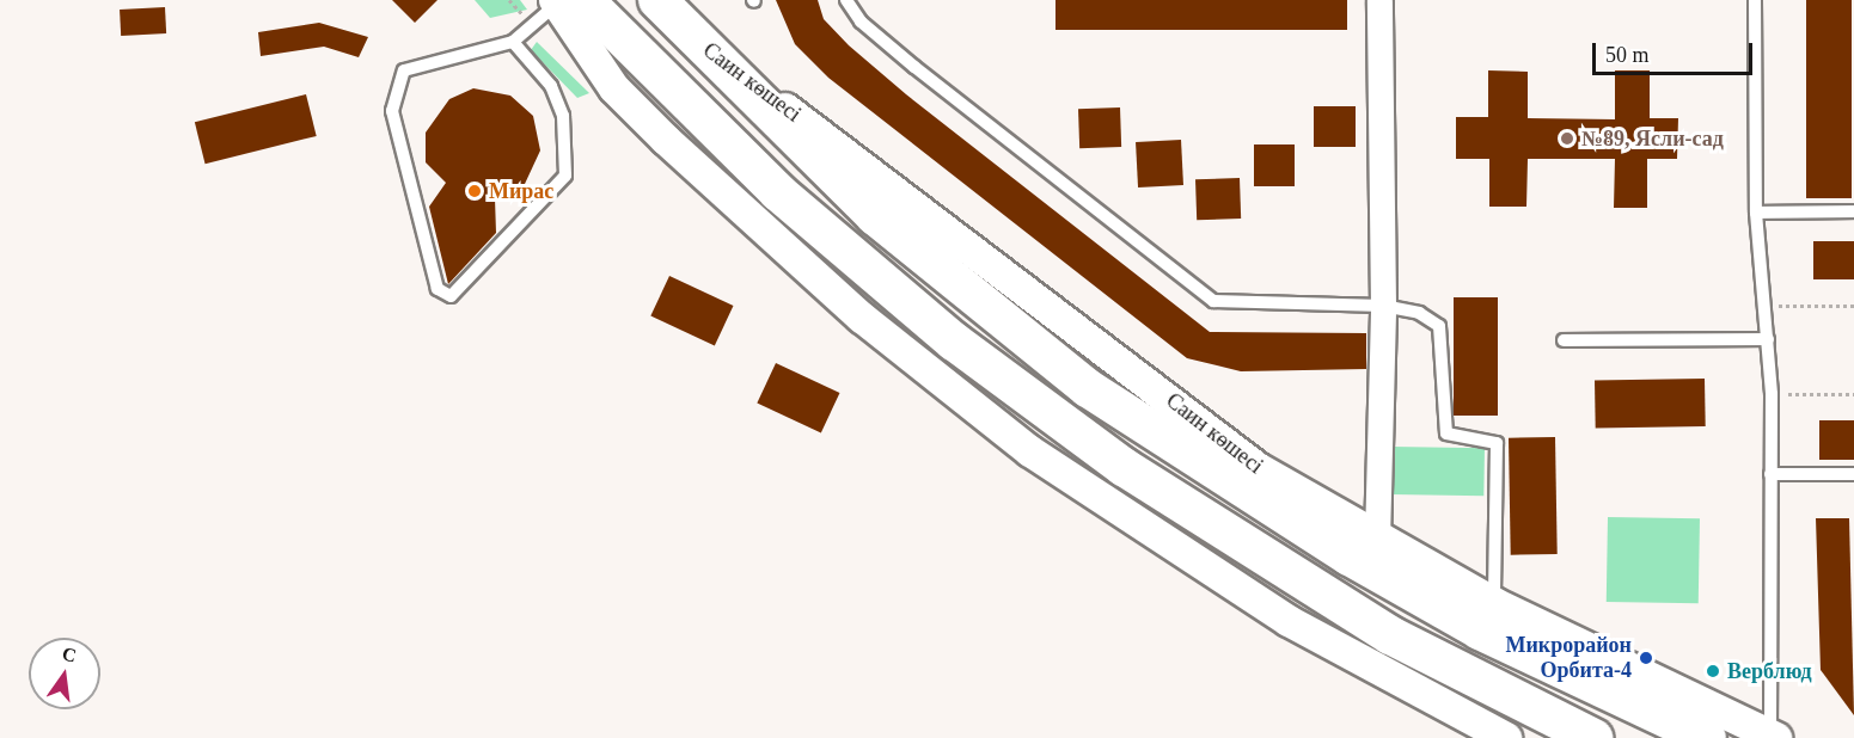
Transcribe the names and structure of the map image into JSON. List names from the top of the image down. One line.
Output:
{"streets":{"main road":["Саин көшесі"]},"places":["№89, Ясли-сад","Мирас","Микрорайон Орбита-4","Верблюд"],"scale_bar":"50 m","north":"top"}
